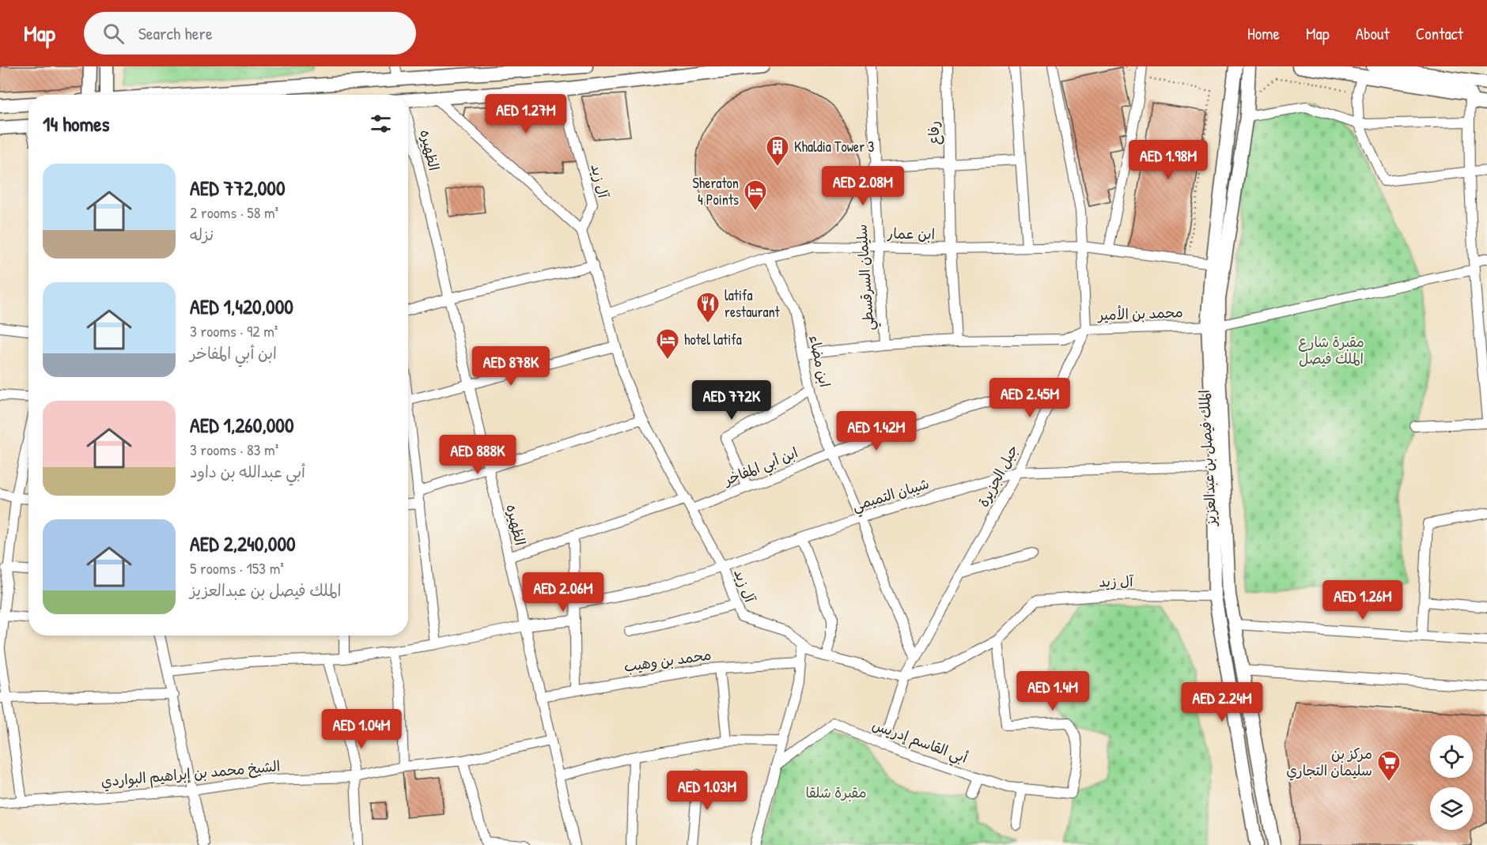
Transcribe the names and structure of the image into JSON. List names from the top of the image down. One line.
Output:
{"streets":{"street":["رفاع","الظهيره","آل زيد","ابن عمار","سليمان السرقسطي","محمد بن الأمير","ابن مضاء","الملك فيصل بن عبدالعزيز","ابن أبي المفاخر","جبل الجزيرة","شيبان التميمي","محمد بن وهيب","أبي القاسم إدريس","الشيخ محمد بن إبراهيم البواردي"]},"crossings":[["رفاع","ابن عمار"],["رفاع","محمد بن الأمير"],["الظهيره","محمد بن وهيب"],["الظهيره","الشيخ محمد بن إبراهيم البواردي"],["آل زيد","ابن عمار"],["آل زيد","الملك فيصل بن عبدالعزيز"],["آل زيد","ابن أبي المفاخر"],["آل زيد","جبل الجزيرة"],["آل زيد","شيبان التميمي"],["آل زيد","أبي القاسم إدريس"],["ابن عمار","سليمان السرقسطي"],["ابن عمار","ابن مضاء"],["ابن عمار","الملك فيصل بن عبدالعزيز"],["ابن عمار","جبل الجزيرة"],["سليمان السرقسطي","محمد بن الأمير"],["محمد بن الأمير","ابن مضاء"],["محمد بن الأمير","الملك فيصل بن عبدالعزيز"],["محمد بن الأمير","جبل الجزيرة"],["ابن مضاء","ابن أبي المفاخر"],["ابن مضاء","جبل الجزيرة"],["ابن مضاء","شيبان التميمي"],["الملك فيصل بن عبدالعزيز","شيبان التميمي"],["ابن أبي المفاخر","جبل الجزيرة"],["جبل الجزيرة","شيبان التميمي"],["جبل الجزيرة","أبي القاسم إدريس"]],"parks":["مقبرة شارع الملك فيصل","مقبرة شلقا"],"places":{"building":["Khaldia Tower 3"],"hotel":["Sheraton 4 Points","hotel latifa"],"restaurant":["latifa restaurant"],"supermarket":["مركز بن سليمان التجاري"]},"page":{"header":"Map","search":"Search here","nav":["Home","Map","About","Contact"],"price":["AED 1.27M","AED 1.98M","AED 2.08M","AED 878K","AED 2.45M","AED 772K","AED 1.42M","AED 888K","AED 2.06M","AED 1.26M","AED 1.4M","AED 2.24M","AED 1.04M","AED 1.03M"],"heading":"14 homes","list":[{"name":"AED 772,000","note":"2 rooms · 58 m² · نزله"},{"name":"AED 1,420,000","note":"3 rooms · 92 m² · ابن أبي المفاخر"},{"name":"AED 1,260,000","note":"3 rooms · 83 m² · أبي عبدالله بن داود"},{"name":"AED 2,240,000","note":"5 rooms · 153 m² · الملك فيصل بن عبدالعزيز"}]}}
